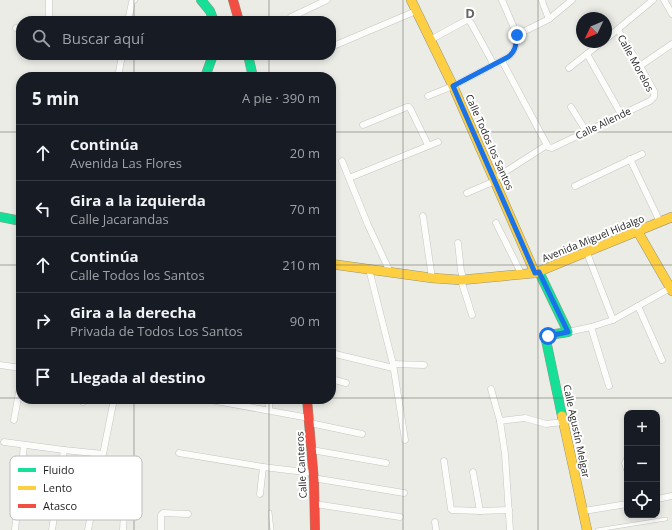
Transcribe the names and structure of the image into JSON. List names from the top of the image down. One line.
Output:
{"streets":{"street":["Calle Morelos","Calle Allende","Calle Todos los Santos","Avenida Miguel Hidalgo","Calle Agustín Melgar","Calle Canteros"]},"crossings":[["Calle Morelos","Calle Allende"],["Calle Allende","Calle Todos los Santos"],["Calle Todos los Santos","Avenida Miguel Hidalgo"],["Calle Todos los Santos","Calle Agustín Melgar"]],"legend":["Fluido","Lento","Atasco"],"north":"bottom left","page":{"search":"Buscar aquí","heading":["5 min","A pie · 390 m"],"list":[["Continúa","Avenida Las Flores","20 m"],["Gira a la izquierda","Calle Jacarandas","70 m"],["Continúa","Calle Todos los Santos","210 m"],["Gira a la derecha","Privada de Todos Los Santos","90 m"],"Llegada al destino"],"map_buttons":["+","−"]},"grid":{"columns":["D"]}}
